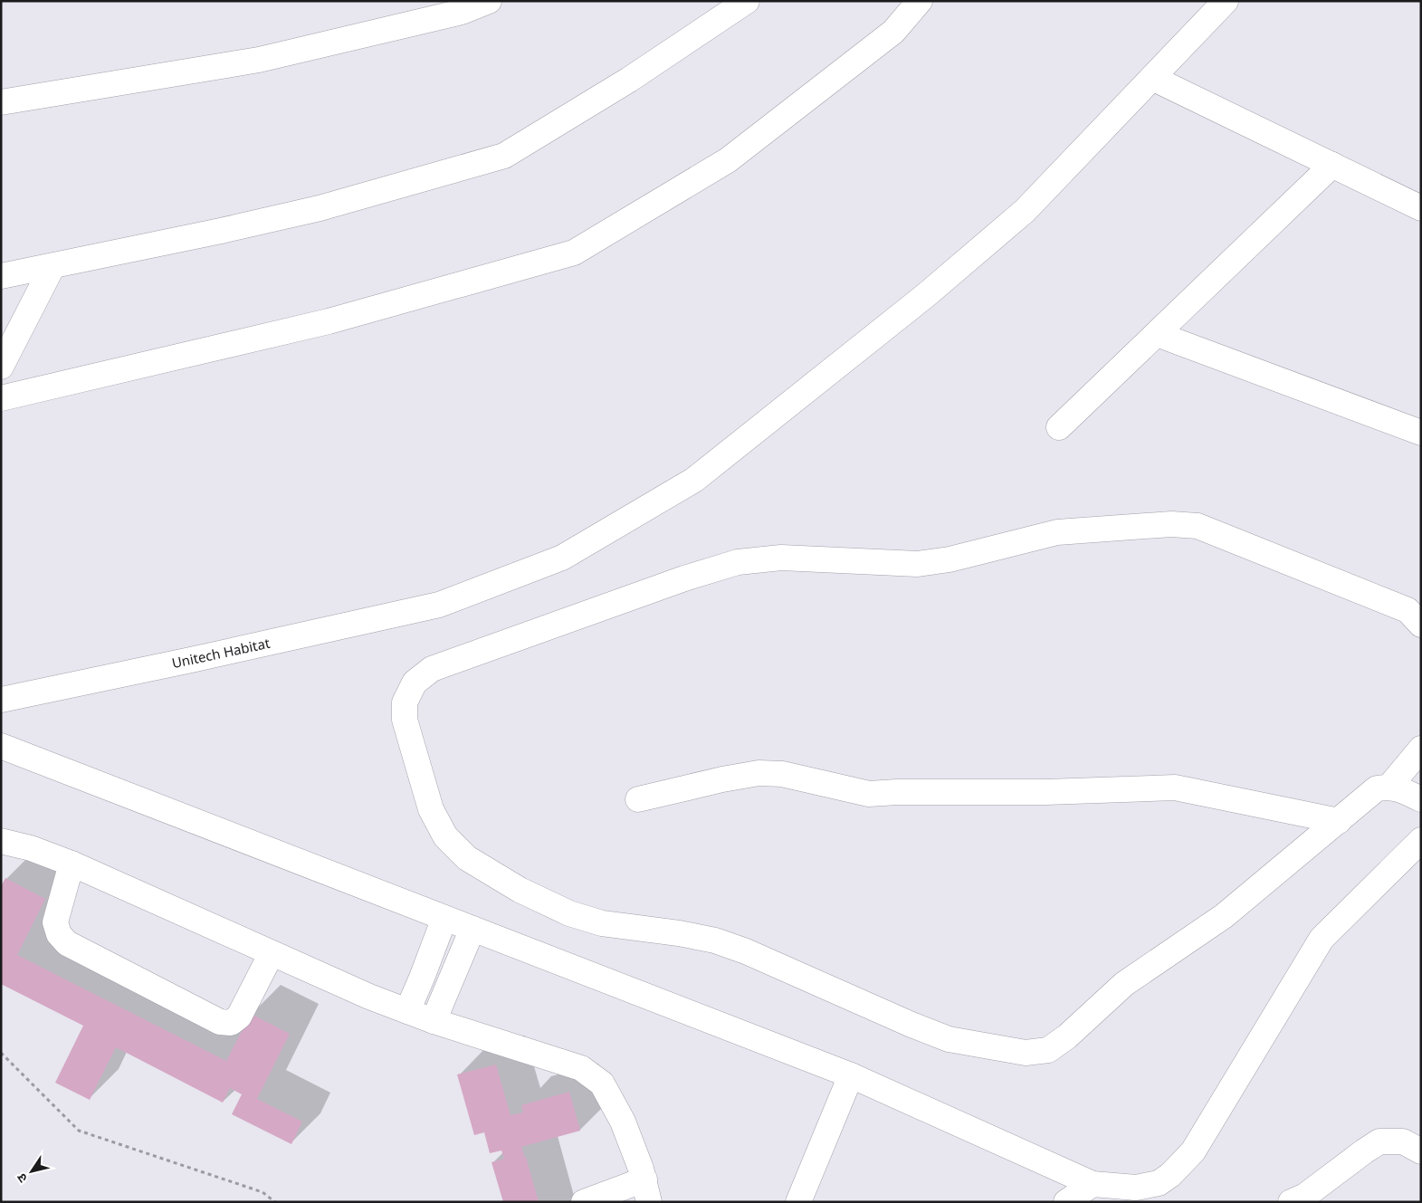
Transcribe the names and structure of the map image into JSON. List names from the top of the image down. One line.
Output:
{"streets":{"street":["Unitech Habitat"]},"north":"bottom left"}
